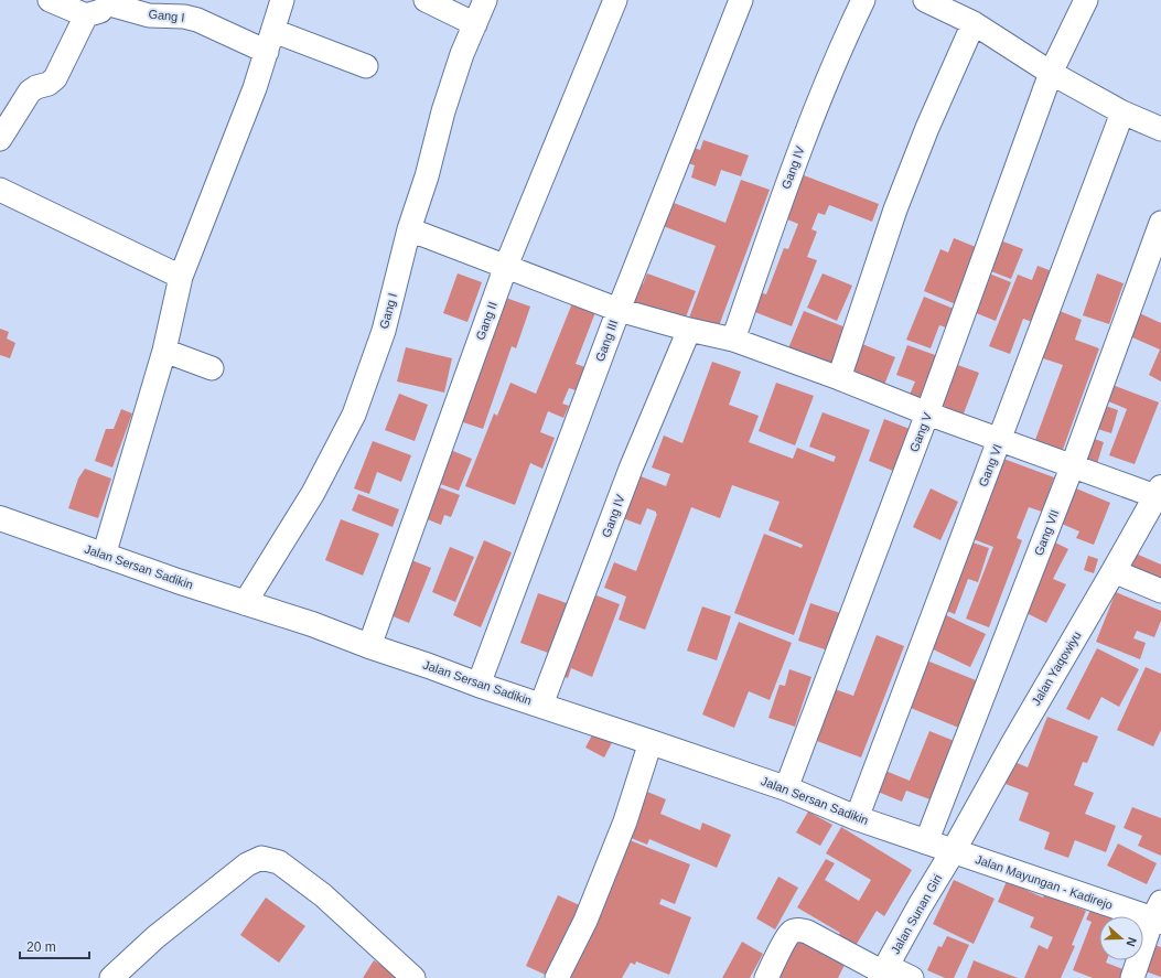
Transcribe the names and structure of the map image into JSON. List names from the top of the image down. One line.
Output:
{"streets":{"main road":["Jalan Sersan Sadikin","Jalan Yaqowiyu","Jalan Mayungan - Kadirejo","Jalan Sunan Giri"],"street":["Gang I","Gang IV","Gang II","Gang III","Gang V","Gang VI","Gang VII"]},"crossings":[["Gang I","Jalan Sersan Sadikin"],["Gang IV","Jalan Sersan Sadikin"],["Gang II","Jalan Sersan Sadikin"],["Gang III","Jalan Sersan Sadikin"],["Gang V","Jalan Sersan Sadikin"],["Gang VI","Jalan Sersan Sadikin"],["Gang VII","Jalan Sersan Sadikin"],["Jalan Sersan Sadikin","Jalan Yaqowiyu"],["Jalan Sersan Sadikin","Jalan Mayungan - Kadirejo"],["Jalan Sersan Sadikin","Jalan Sunan Giri"],["Jalan Yaqowiyu","Jalan Mayungan - Kadirejo"],["Jalan Yaqowiyu","Jalan Sunan Giri"],["Jalan Mayungan - Kadirejo","Jalan Sunan Giri"]],"scale_bar":"20 m","north":"right"}
